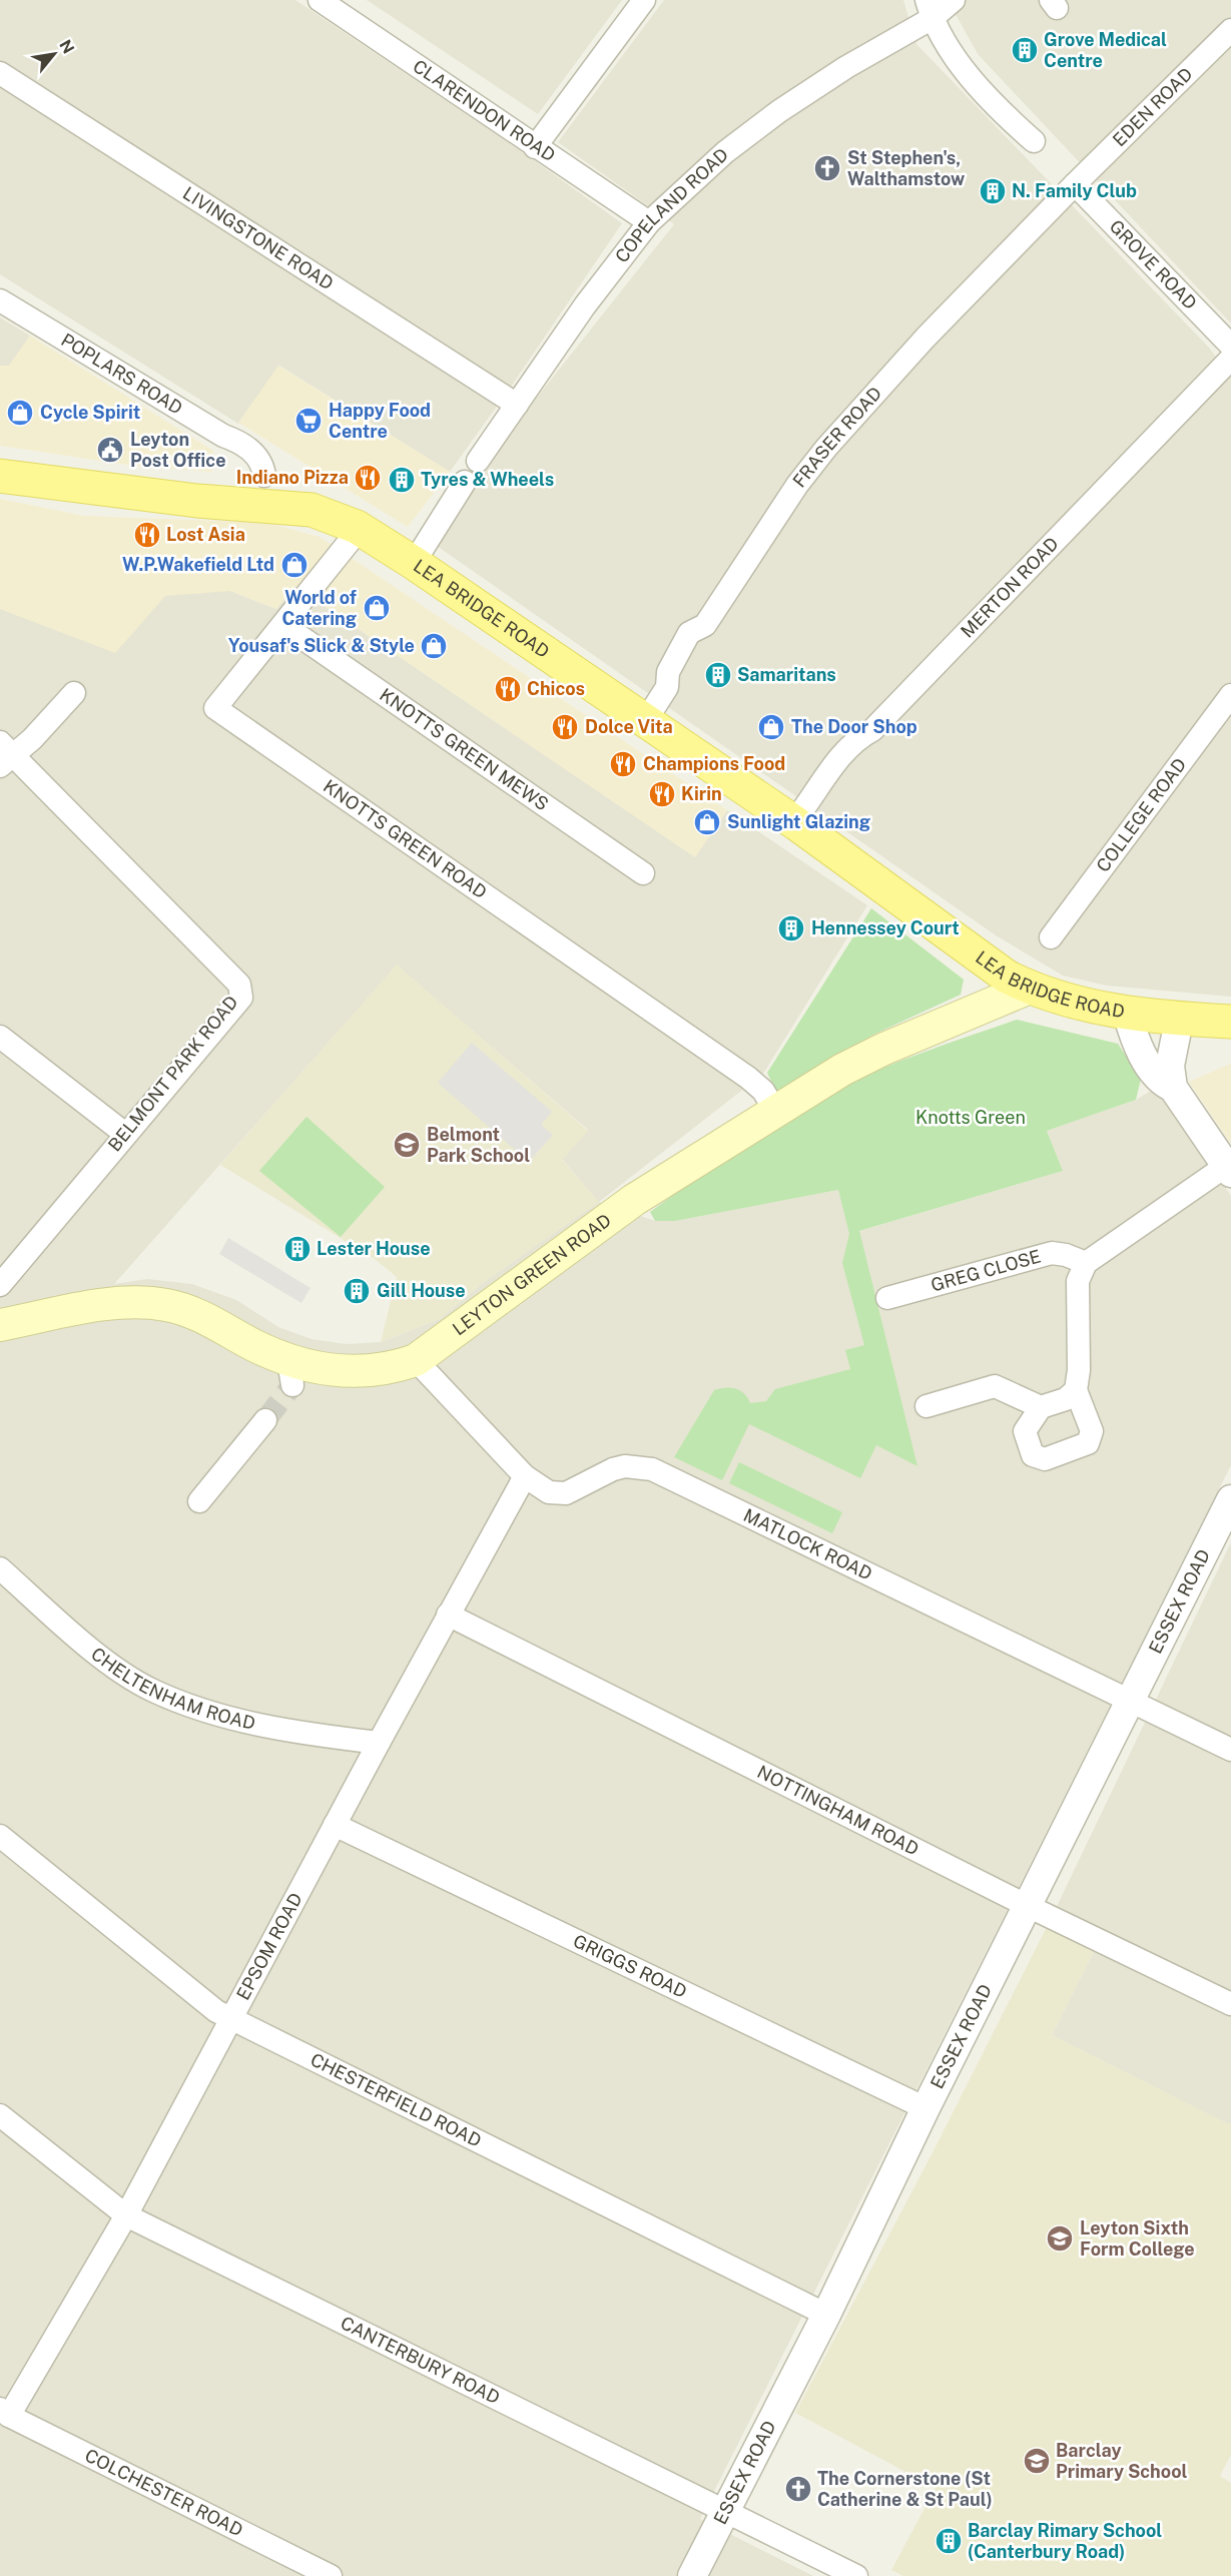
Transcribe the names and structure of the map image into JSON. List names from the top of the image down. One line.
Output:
{"streets":{"main road":["LEA BRIDGE ROAD","LEYTON GREEN ROAD"],"street":["EDEN ROAD","CLARENDON ROAD","COPELAND ROAD","LIVINGSTONE ROAD","GROVE ROAD","POPLARS ROAD","FRASER ROAD","MERTON ROAD","KNOTTS GREEN MEWS","COLLEGE ROAD","KNOTTS GREEN ROAD","BELMONT PARK ROAD","GREG CLOSE","MATLOCK ROAD","ESSEX ROAD","CHELTENHAM ROAD","NOTTINGHAM ROAD","EPSOM ROAD","GRIGGS ROAD","CHESTERFIELD ROAD","CANTERBURY ROAD","COLCHESTER ROAD"]},"crossings":[["EDEN ROAD","GROVE ROAD"],["EDEN ROAD","FRASER ROAD"],["CLARENDON ROAD","COPELAND ROAD"],["COPELAND ROAD","LIVINGSTONE ROAD"],["GROVE ROAD","FRASER ROAD"],["FRASER ROAD","LEA BRIDGE ROAD"],["MERTON ROAD","LEA BRIDGE ROAD"],["LEA BRIDGE ROAD","KNOTTS GREEN ROAD"],["LEA BRIDGE ROAD","LEYTON GREEN ROAD"],["KNOTTS GREEN MEWS","KNOTTS GREEN ROAD"],["KNOTTS GREEN ROAD","LEYTON GREEN ROAD"],["LEYTON GREEN ROAD","MATLOCK ROAD"],["MATLOCK ROAD","ESSEX ROAD"],["MATLOCK ROAD","EPSOM ROAD"],["ESSEX ROAD","NOTTINGHAM ROAD"],["ESSEX ROAD","GRIGGS ROAD"],["ESSEX ROAD","CHESTERFIELD ROAD"],["ESSEX ROAD","CANTERBURY ROAD"],["CHELTENHAM ROAD","EPSOM ROAD"],["NOTTINGHAM ROAD","EPSOM ROAD"],["EPSOM ROAD","GRIGGS ROAD"],["EPSOM ROAD","CHESTERFIELD ROAD"],["EPSOM ROAD","CANTERBURY ROAD"],["EPSOM ROAD","COLCHESTER ROAD"]],"parks":["Knotts Green"],"places":{"building":["Grove Medical Centre","N. Family Club","Tyres & Wheels","Samaritans","Hennessey Court","Lester House","Gill House","Barclay Rimary School (Canterbury Road)"],"church":["St Stephen's, Walthamstow","The Cornerstone (St Catherine & St Paul)"],"shop":["Cycle Spirit","W.P.Wakefield Ltd","World of Catering","Yousaf's Slick & Style","The Door Shop","Sunlight Glazing"],"supermarket":["Happy Food Centre"],"public building":["Leyton Post Office"],"restaurant":["Indiano Pizza","Lost Asia","Chicos","Dolce Vita","Champions Food","Kirin"],"school or university":["Belmont Park School","Leyton Sixth Form College","Barclay Primary School"]},"north":"top right"}
